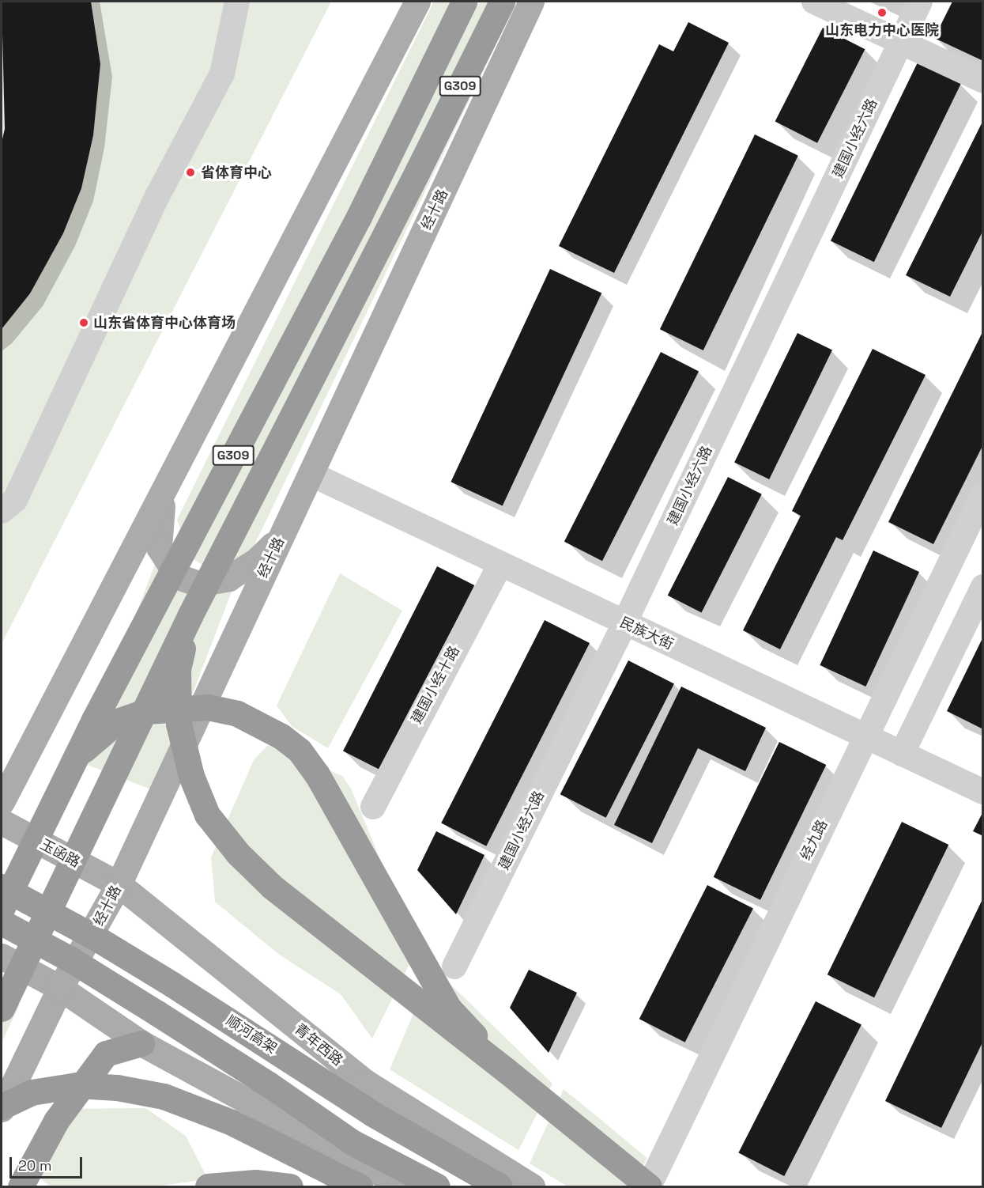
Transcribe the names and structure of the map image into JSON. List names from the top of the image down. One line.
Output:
{"streets":{"highway":["G309","顺河高架"],"main road":["经十路","玉函路","青年西路"],"street":["建国小经六路","民族大街","建国小经十路","经九路"]},"crossings":[["建国小经六路","民族大街"],["经十路","民族大街"],["经十路","玉函路"],["经十路","青年西路"],["民族大街","建国小经十路"],["民族大街","经九路"],["玉函路","青年西路"]],"places":["山东电力中心医院","省体育中心","山东省体育中心体育场"],"scale_bar":"20 m"}
